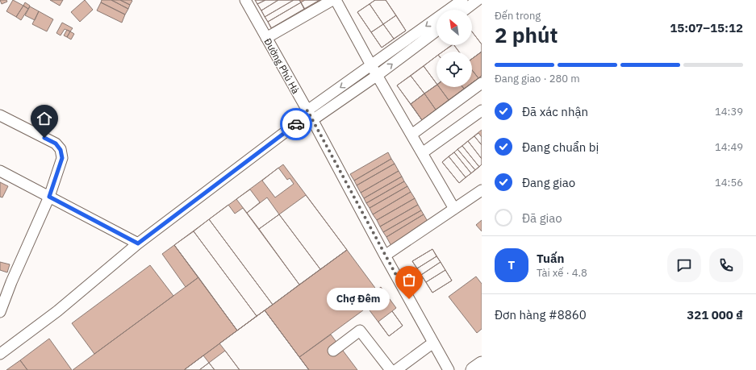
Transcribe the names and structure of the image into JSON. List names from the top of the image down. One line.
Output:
{"streets":{"street":["Đường Phú Hà"]},"places":["Chợ Đêm"],"north":"top left","page":{"heading":["2 phút","Đến trong","15:07–15:12"],"panel":["Tuấn","Tài xế · 4.8","Đơn hàng #8860","321 000 ₫"],"bar":"Đang giao · 280 m","list":[["Đã xác nhận","14:39"],["Đang chuẩn bị","14:49"],["Đang giao","14:56"],"Đã giao"],"round":"T","bubble":"Chợ Đêm"}}
